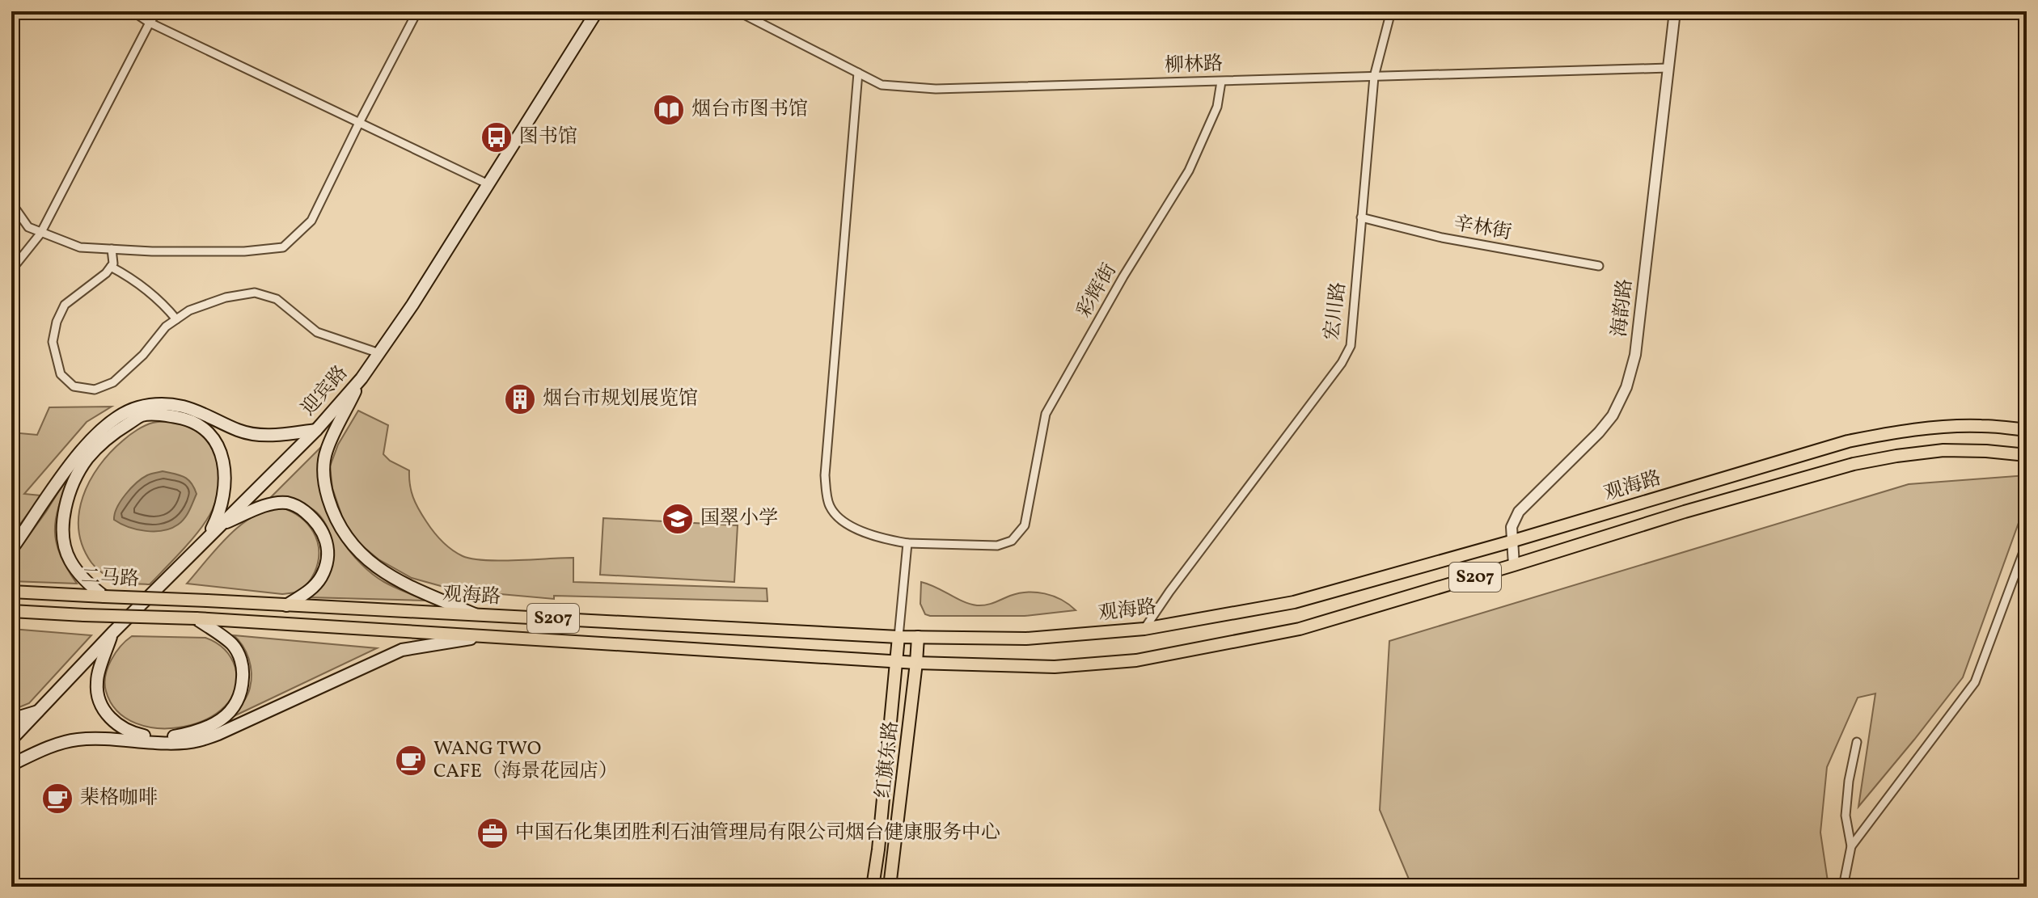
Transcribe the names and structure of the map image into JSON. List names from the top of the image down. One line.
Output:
{"streets":{"main road":["迎宾路","观海路","S207","二马路","红旗东路"],"street":["柳林路","辛林街","彩辉街","海韵路","宏川路"]},"crossings":[["柳林路","彩辉街"],["柳林路","海韵路"],["柳林路","宏川路"],["辛林街","宏川路"],["海韵路","观海路"],["宏川路","观海路"],["观海路","S207"],["观海路","二马路"],["观海路","红旗东路"],["S207","二马路"],["S207","红旗东路"]],"places":{"library":["烟台市图书馆"],"bus stop":["图书馆"],"building":["烟台市规划展览馆"],"school or university":["国翠小学"],"cafe":["WANG TWO CAFE（海景花园店）","棐格咖啡"],"office":["中国石化集团胜利石油管理局有限公司烟台健康服务中心"]}}
